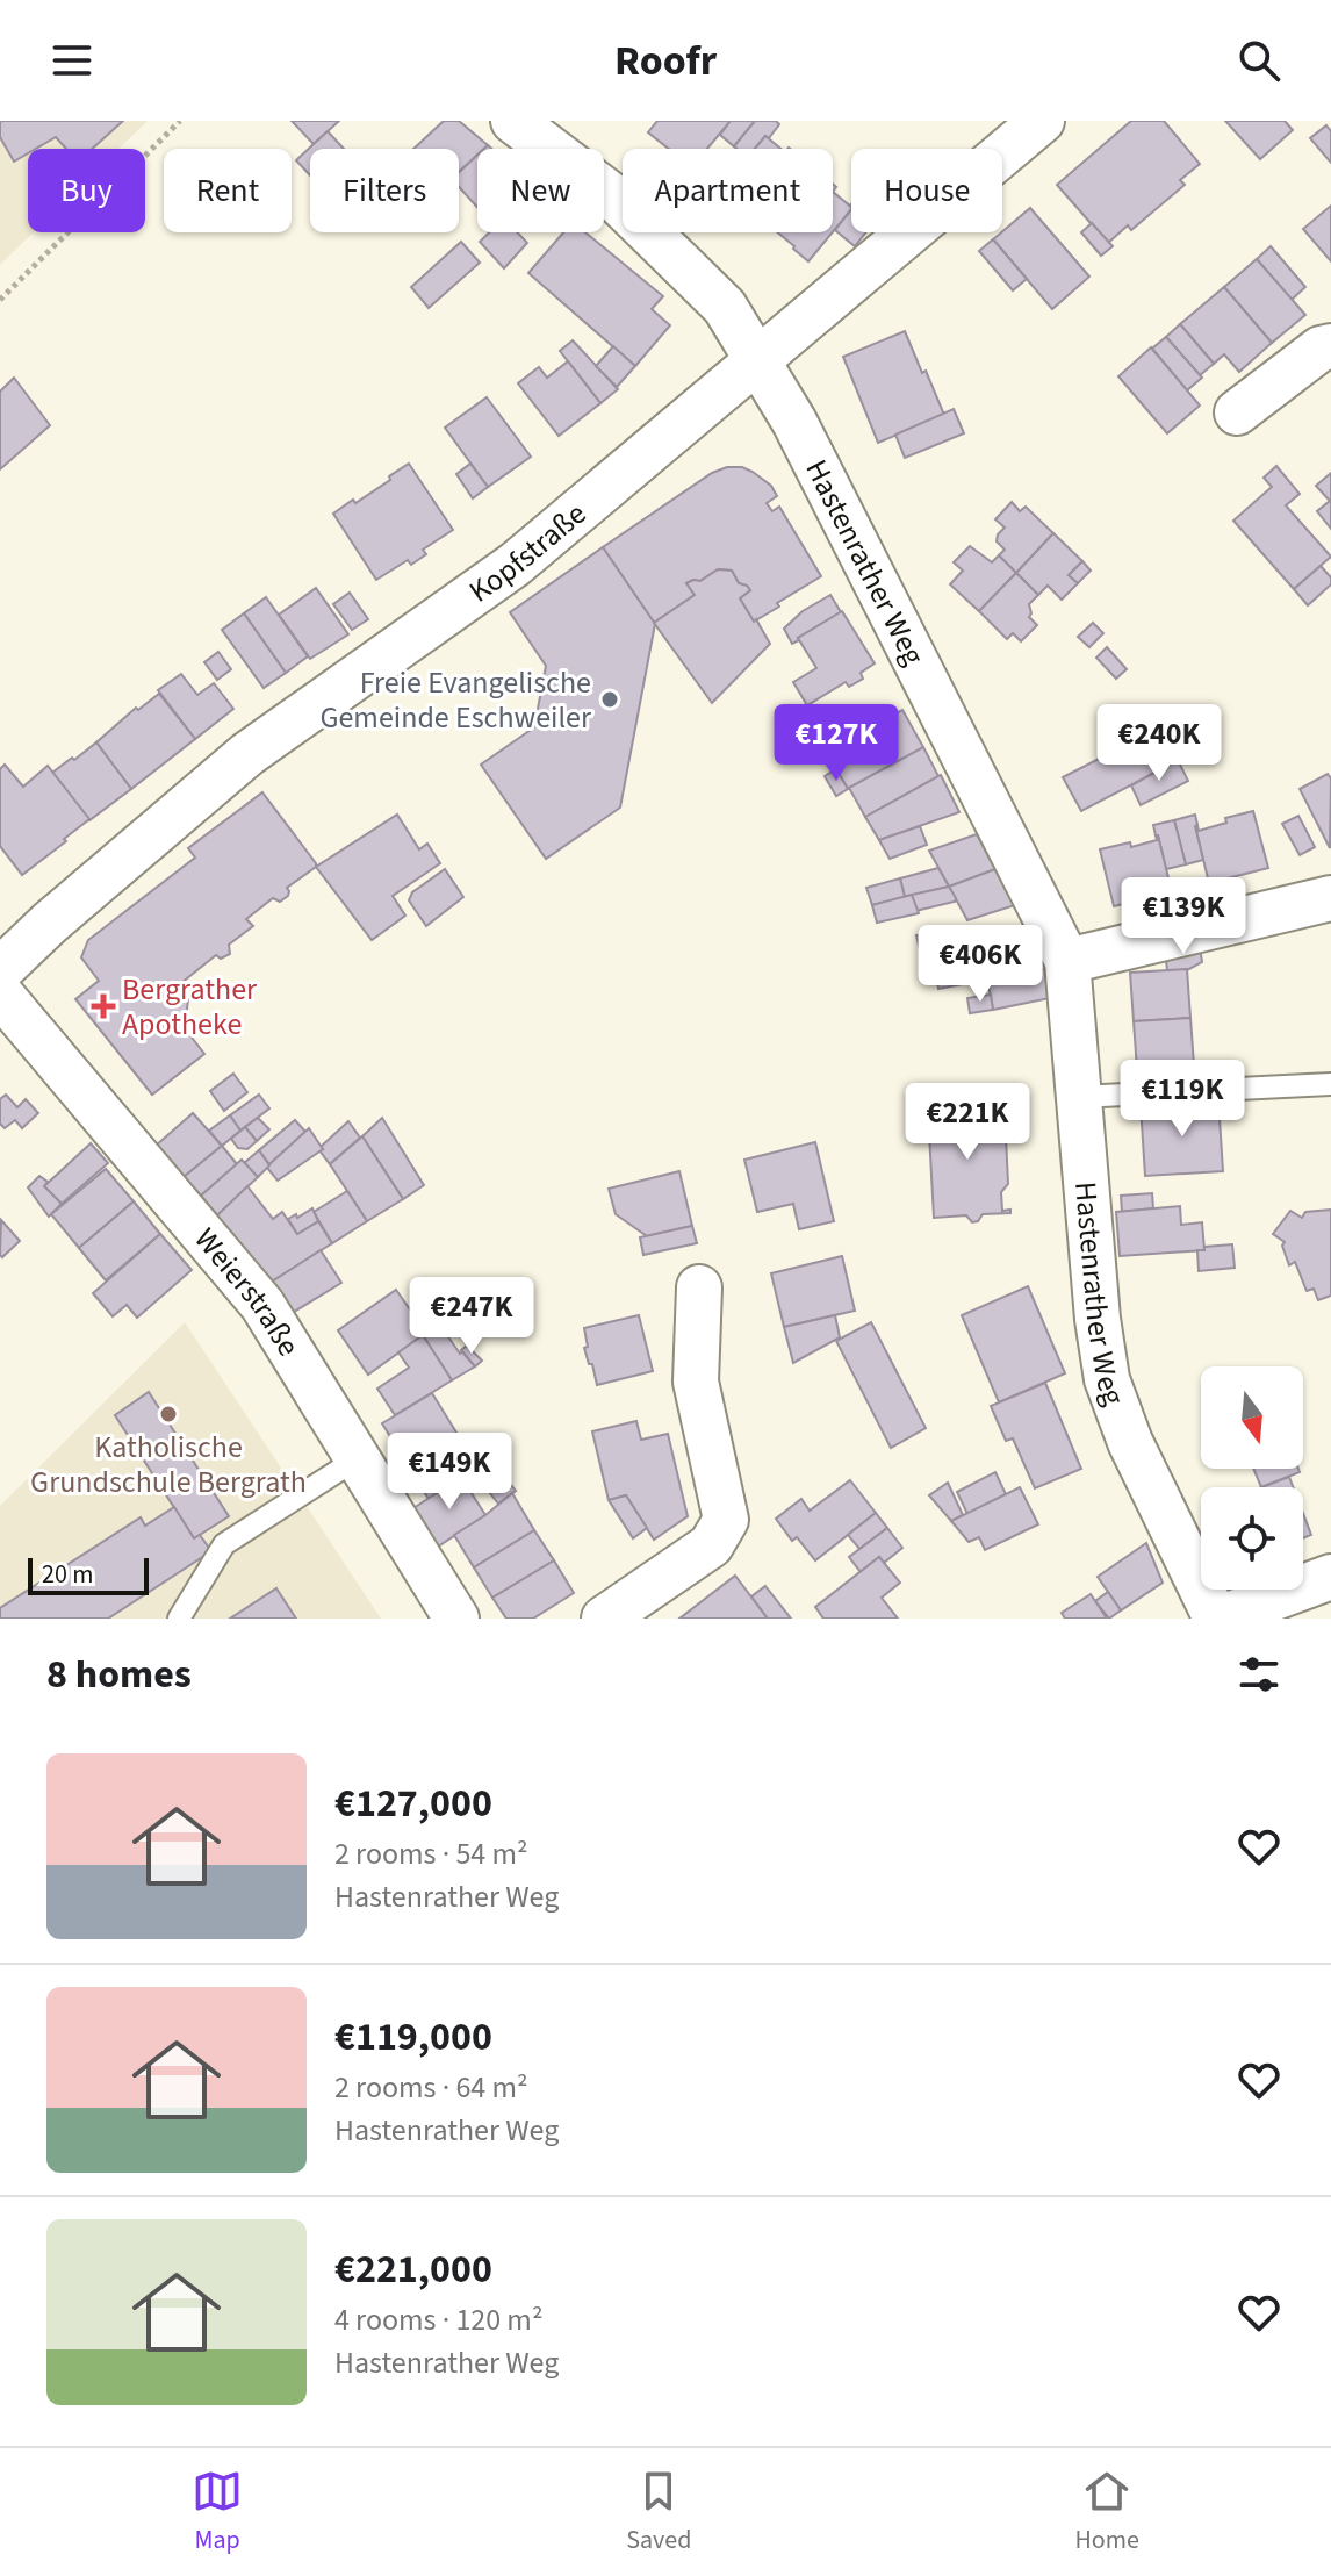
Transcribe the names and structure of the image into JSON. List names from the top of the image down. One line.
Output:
{"streets":{"street":["Kopfstraße","Hastenrather Weg","Weierstraße"]},"crossings":[["Kopfstraße","Hastenrather Weg"]],"places":{"other":["Freie Evangelische Gemeinde Eschweiler","Katholische Grundschule Bergrath"],"health":["Bergrather Apotheke"]},"scale_bar":"20 m","north":"bottom","page":{"header":"Roofr","chip":["Buy","Rent","Filters","New","Apartment","House"],"price":["€127K","€240K","€139K","€406K","€119K","€221K","€247K","€149K"],"scale":"20 m","heading":"8 homes","list":[{"name":"€127,000","note":"2 rooms · 54 m² · Hastenrather Weg"},{"name":"€119,000","note":"2 rooms · 64 m² · Hastenrather Weg"},{"name":"€221,000","note":"4 rooms · 120 m² · Hastenrather Weg"}],"tabs":["Map","Saved","Home"]}}
